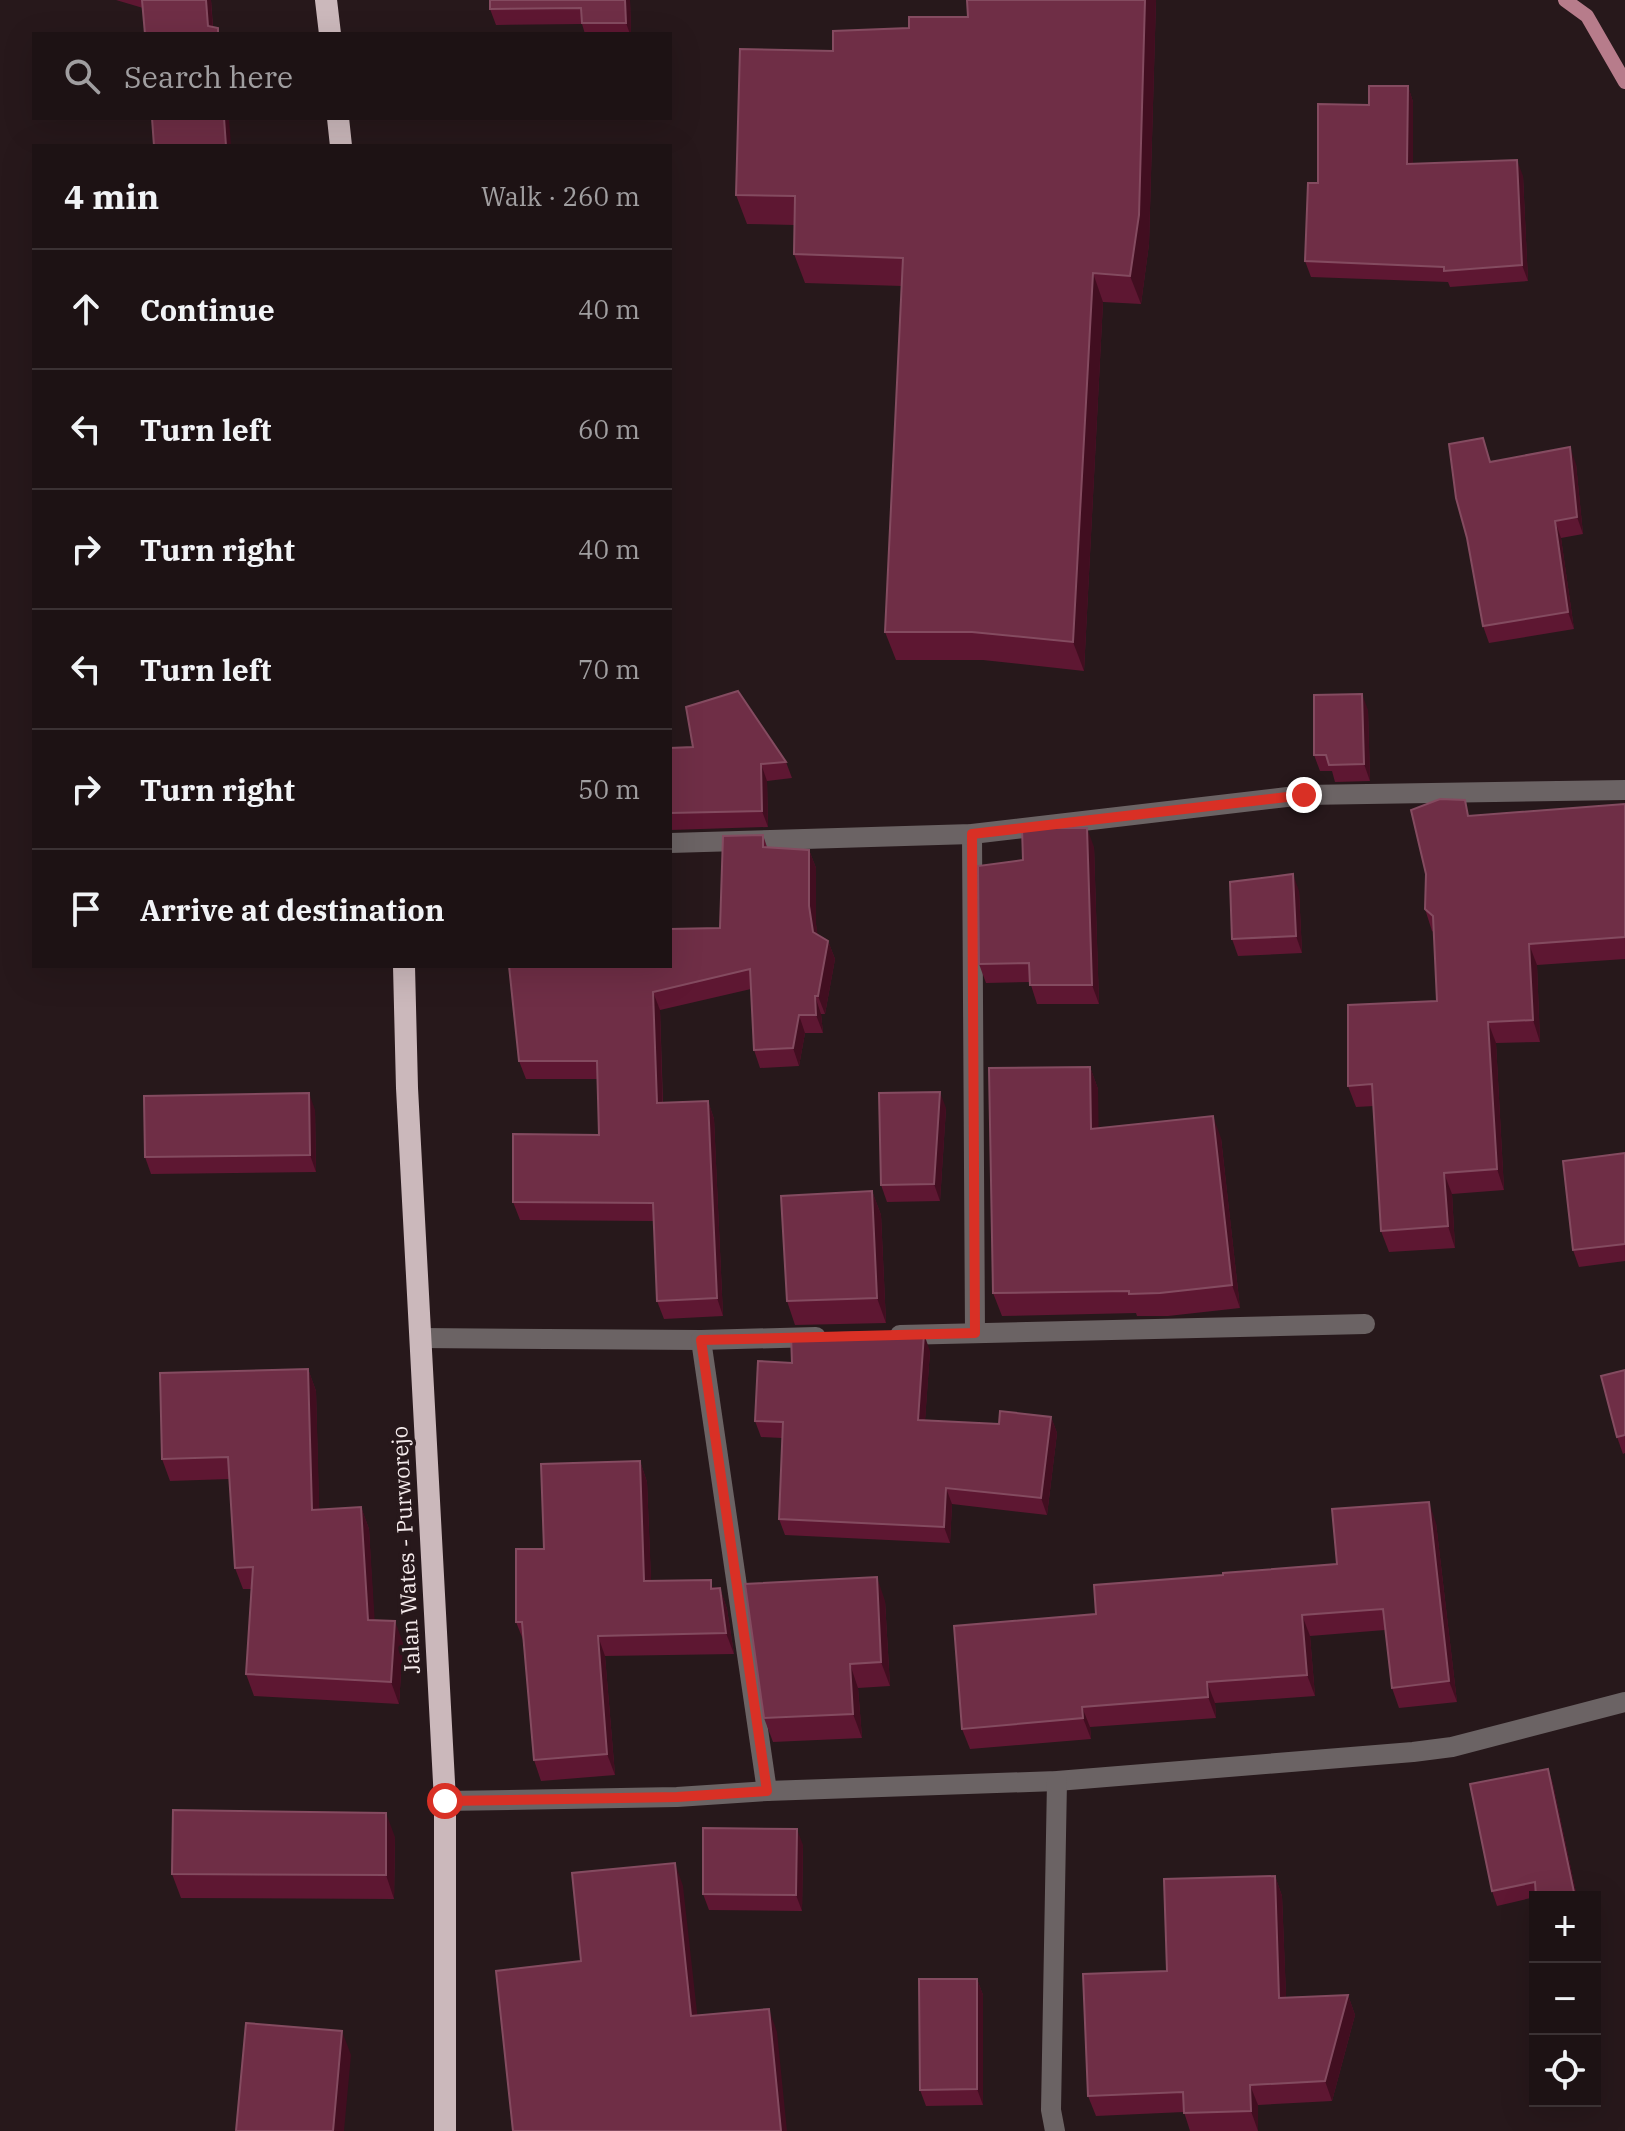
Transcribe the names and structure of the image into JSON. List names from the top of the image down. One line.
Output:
{"streets":{"highway":["Jalan Wates - Purworejo"]},"page":{"search":"Search here","heading":["4 min","Walk · 260 m"],"list":[["Continue","40 m"],["Turn left","60 m"],["Turn right","40 m"],["Turn left","70 m"],["Turn right","50 m"],"Arrive at destination"],"map_buttons":["+","−"]}}
